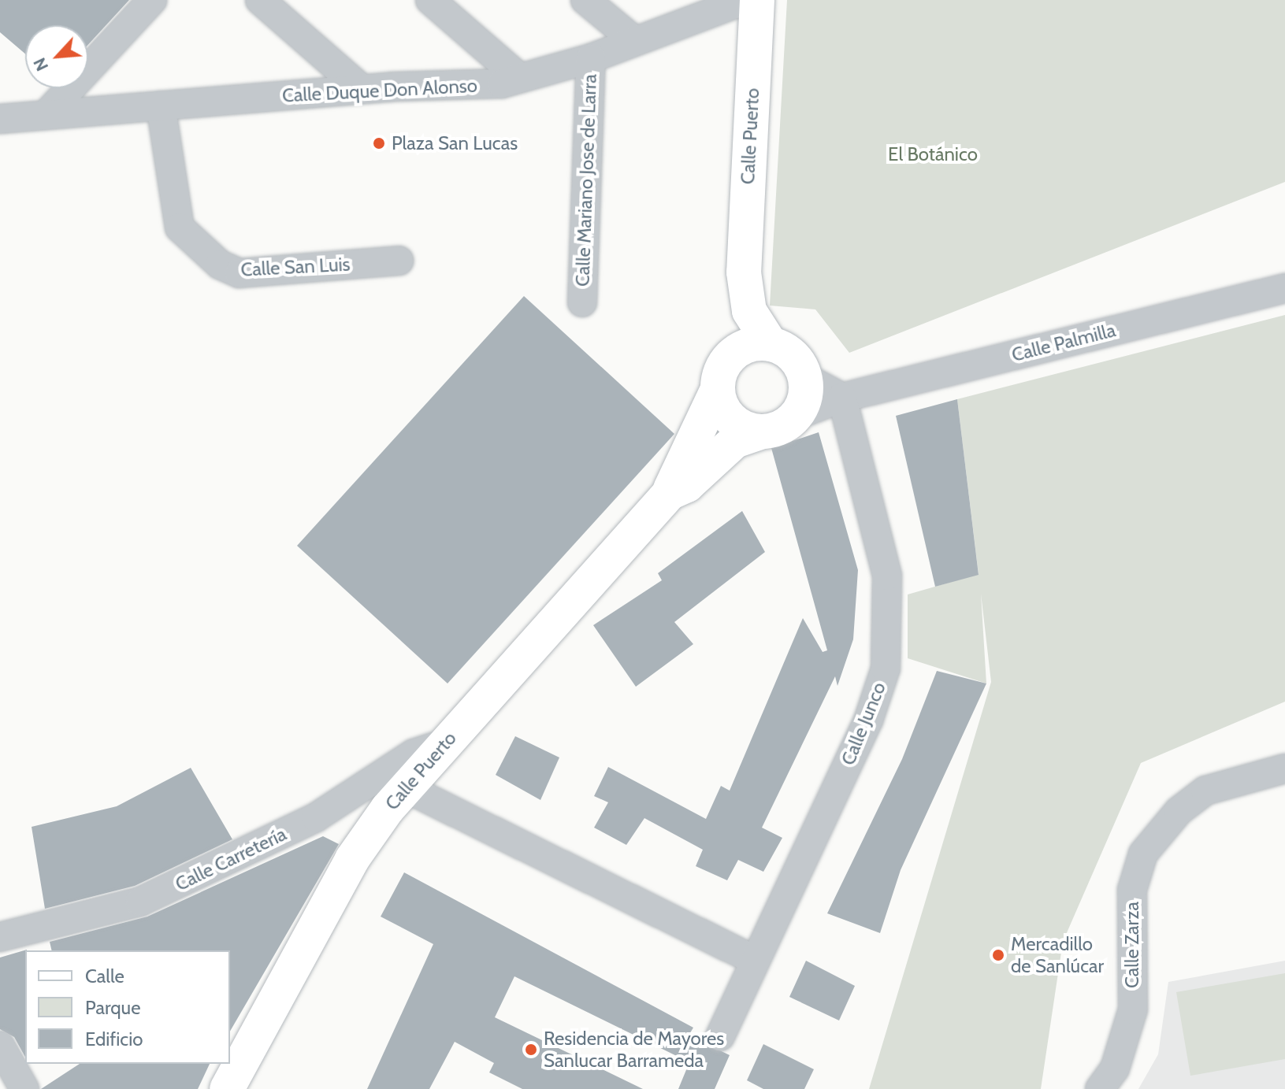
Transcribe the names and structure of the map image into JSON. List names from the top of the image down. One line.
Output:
{"streets":{"main road":["Calle Puerto"],"street":["Calle Duque Don Alonso","Calle Mariano Jose de Larra","Calle San Luis","Calle Palmilla","Calle Junco","Calle Carretería","Calle Zarza"]},"crossings":[["Calle Duque Don Alonso","Calle Mariano Jose de Larra"],["Calle Duque Don Alonso","Calle San Luis"],["Calle Puerto","Calle Palmilla"],["Calle Puerto","Calle Carretería"],["Calle Palmilla","Calle Junco"]],"parks":["El Botánico"],"places":["Plaza San Lucas","Mercadillo de Sanlúcar","Residencia de Mayores Sanlucar Barrameda"],"legend":["Calle","Parque","Edificio"],"north":"bottom left"}
